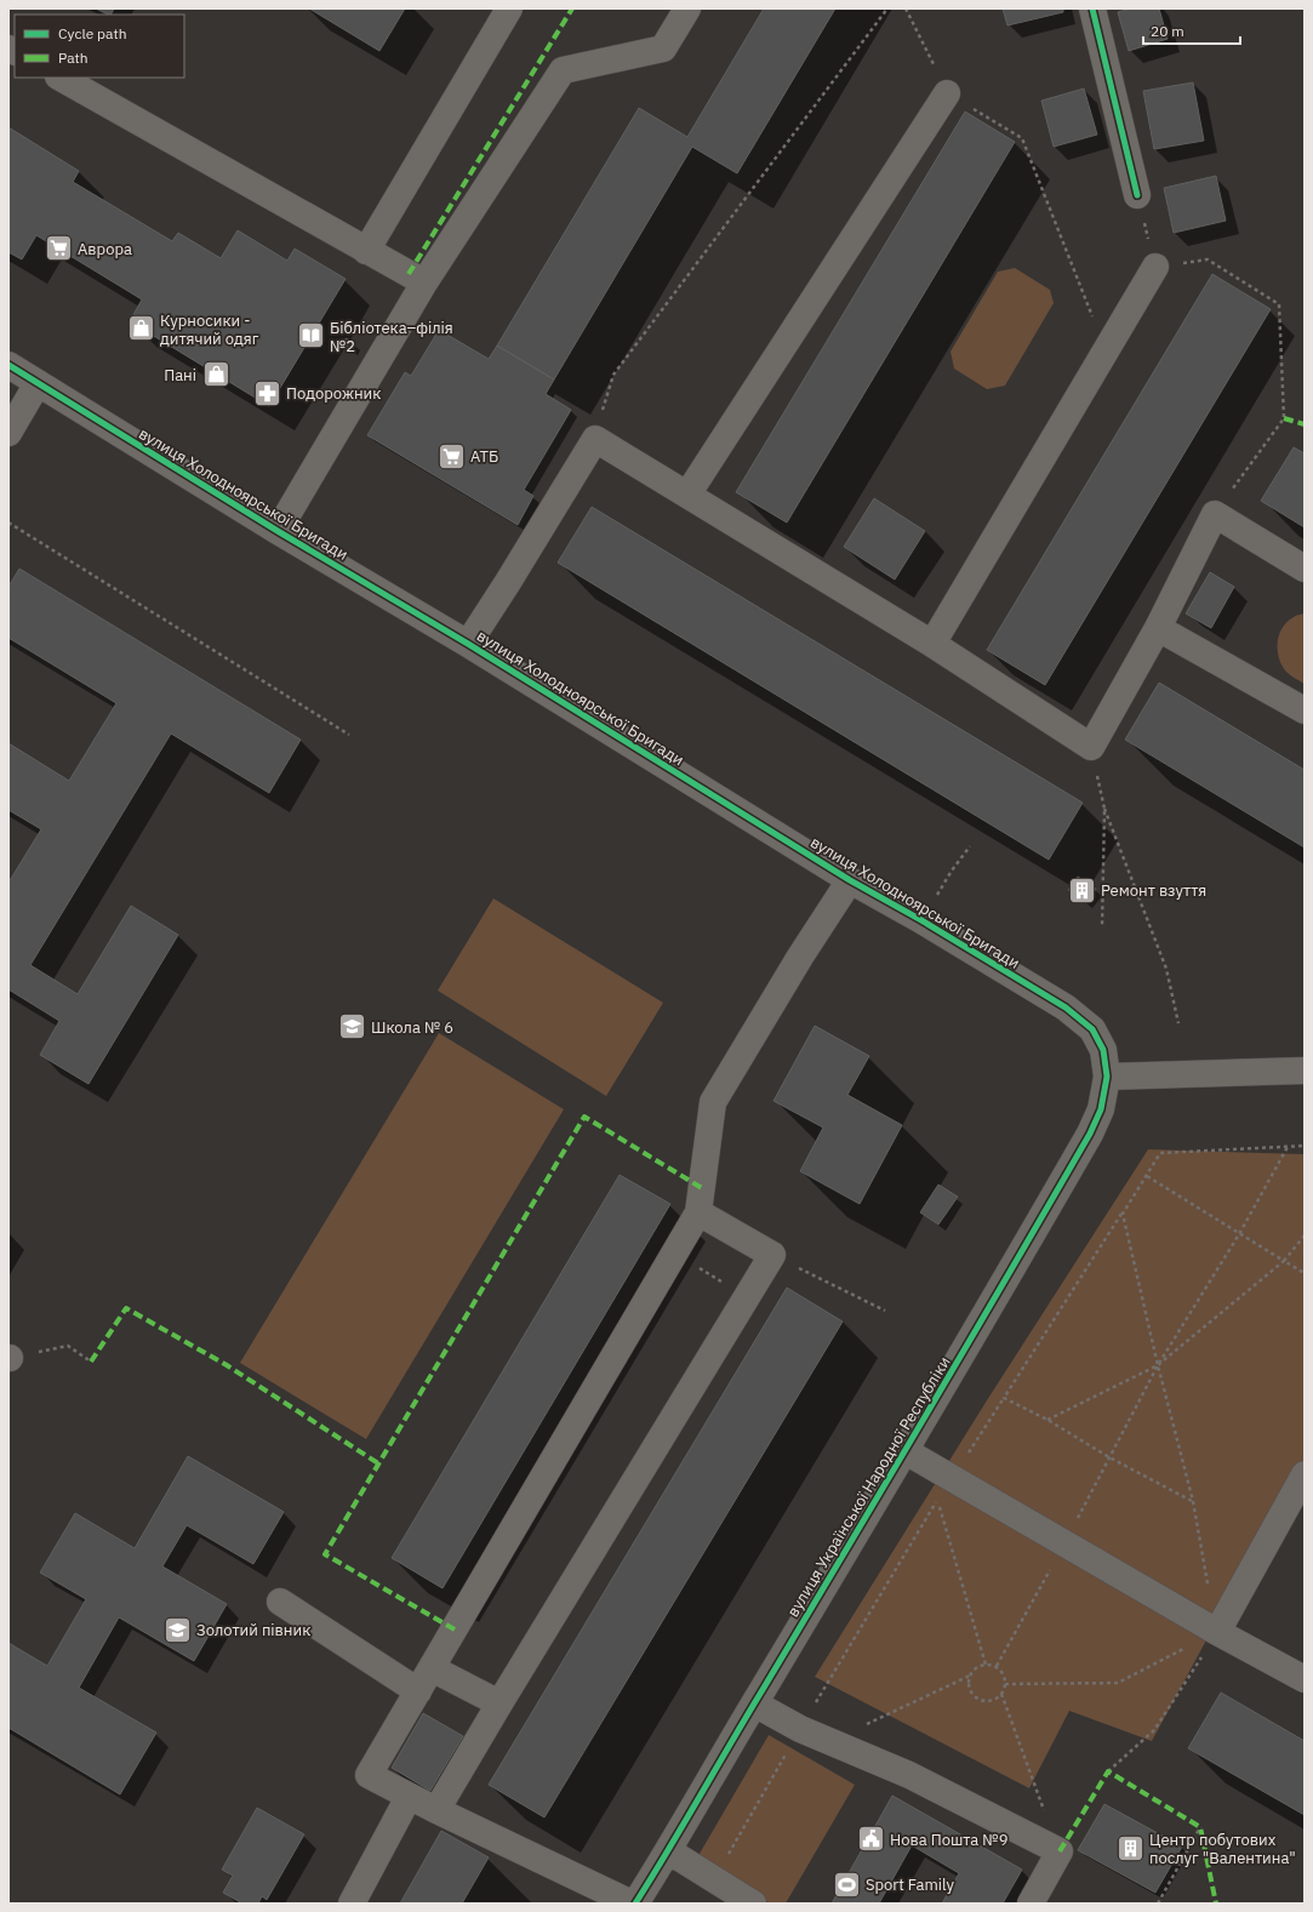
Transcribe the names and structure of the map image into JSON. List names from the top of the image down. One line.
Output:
{"streets":{"street":["вулиця Холодноярської Бригади","вулиця Української Народної Республіки"]},"crossings":[["вулиця Холодноярської Бригади","вулиця Української Народної Республіки"]],"places":{"supermarket":["Аврора","АТБ"],"shop":["Курносики - дитячий одяг","Пані"],"library":["Бібліотека–філія №2"],"pharmacy":["Подорожник"],"building":["Ремонт взуття","Центр побутових послуг \"Валентина\""],"school or university":["Школа № 6","Золотий півник"],"public building":["Нова Пошта №9"],"sports":["Sport Family"]},"legend":["Cycle path","Path"],"scale_bar":"20 m"}
